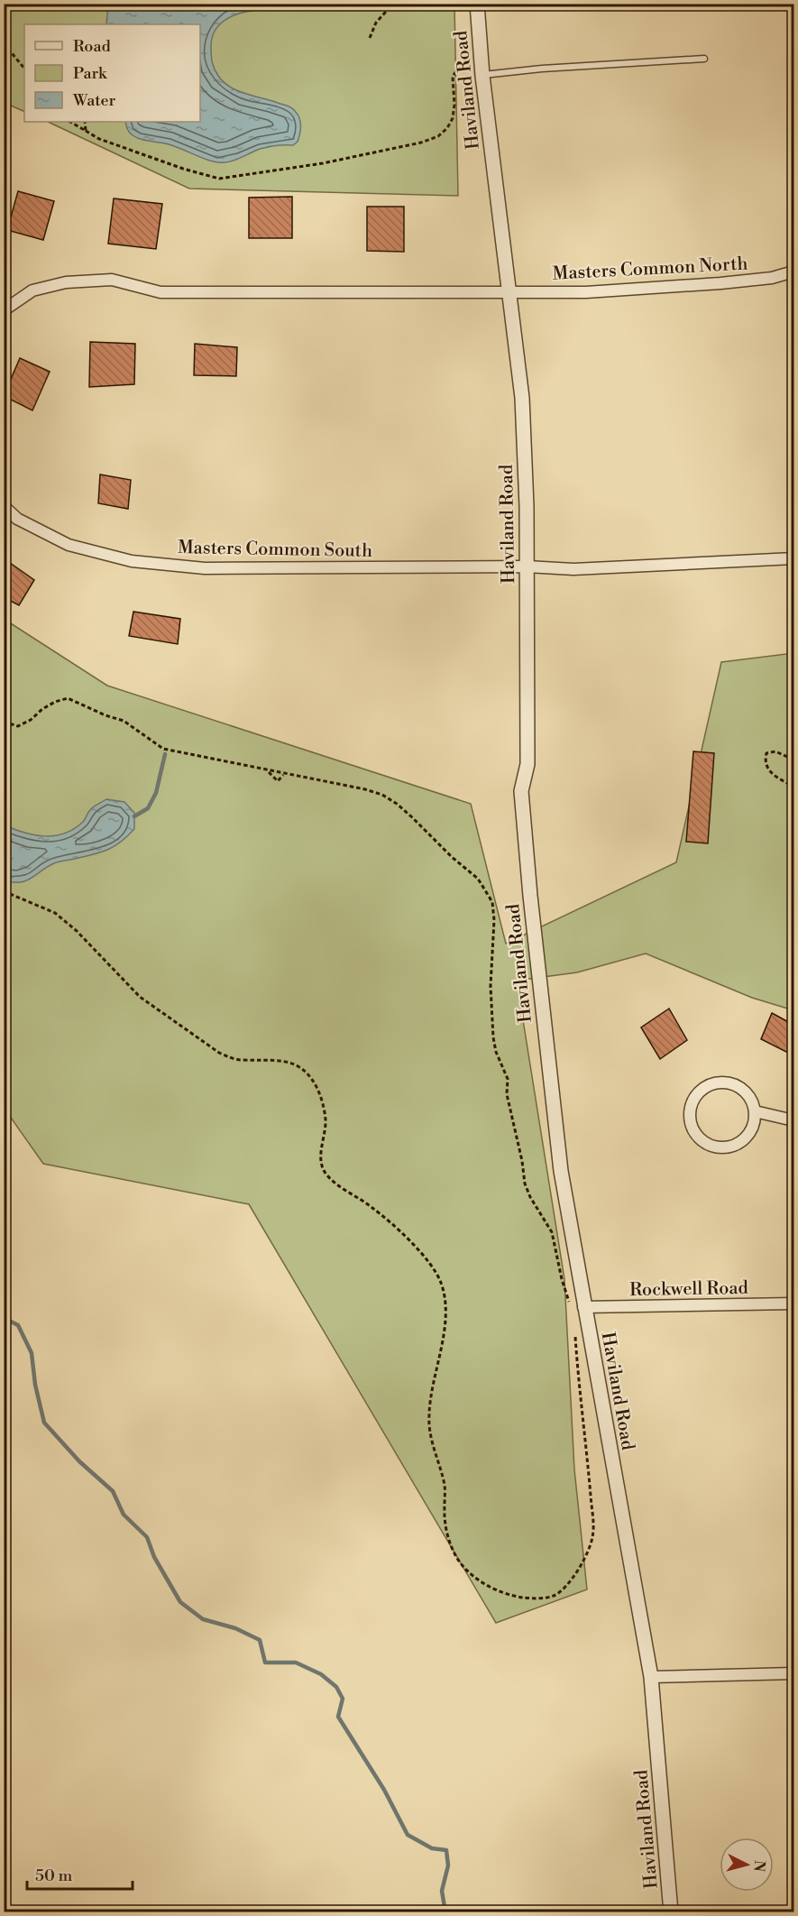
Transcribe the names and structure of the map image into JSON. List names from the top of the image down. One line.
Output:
{"streets":{"street":["Haviland Road","Masters Common North","Masters Common South","Rockwell Road"]},"crossings":[["Haviland Road","Masters Common North"],["Haviland Road","Masters Common South"],["Haviland Road","Rockwell Road"]],"legend":["Road","Park","Water"],"scale_bar":"50 m","north":"right"}
